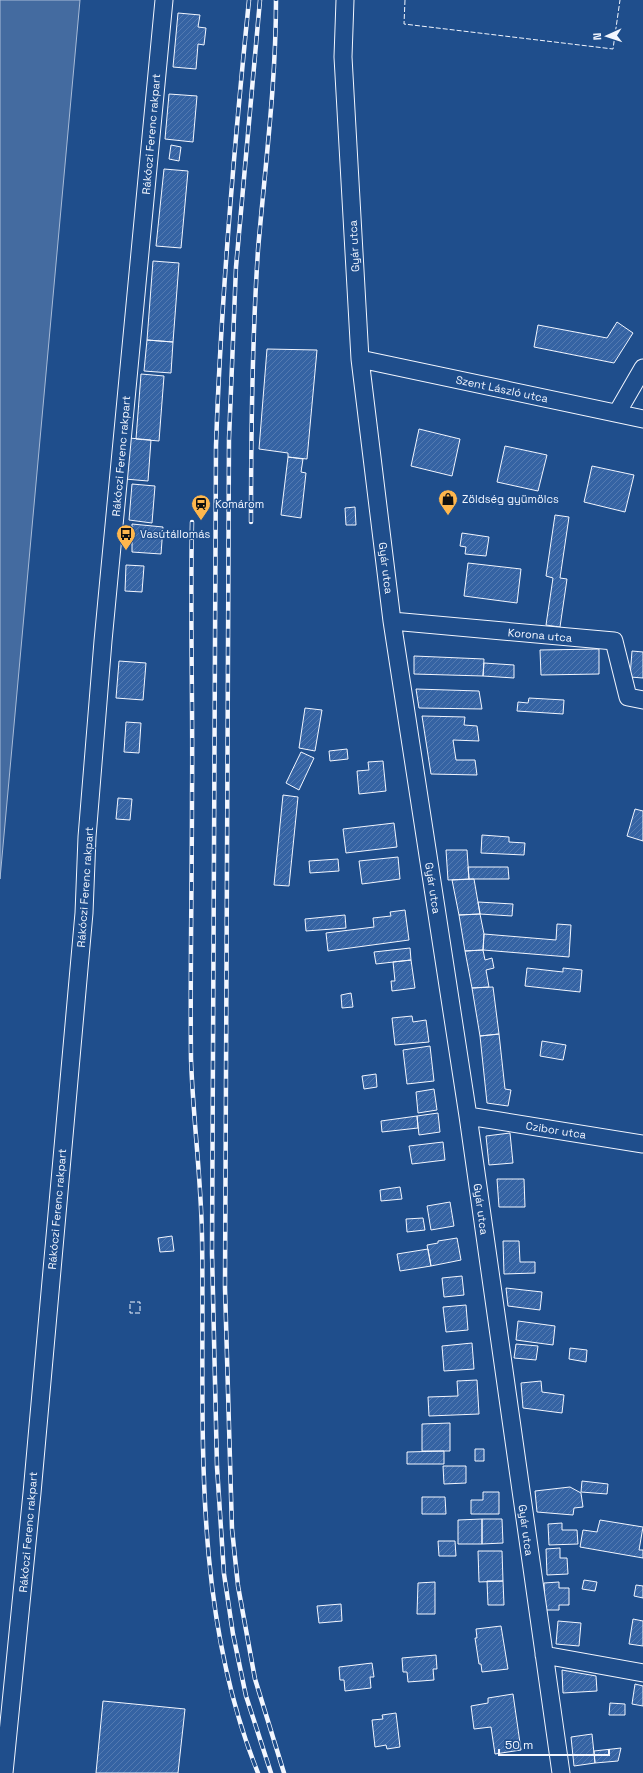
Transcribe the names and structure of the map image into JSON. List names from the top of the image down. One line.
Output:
{"streets":{"street":["Rákóczi Ferenc rakpart","Gyár utca","Szent László utca","Korona utca","Czibor utca"]},"crossings":[["Gyár utca","Szent László utca"],["Gyár utca","Korona utca"],["Gyár utca","Czibor utca"]],"places":{"shop":["Zöldség gyümölcs"],"station":["Komárom"],"bus stop":["Vasútállomás"]},"scale_bar":"50 m","north":"left"}
